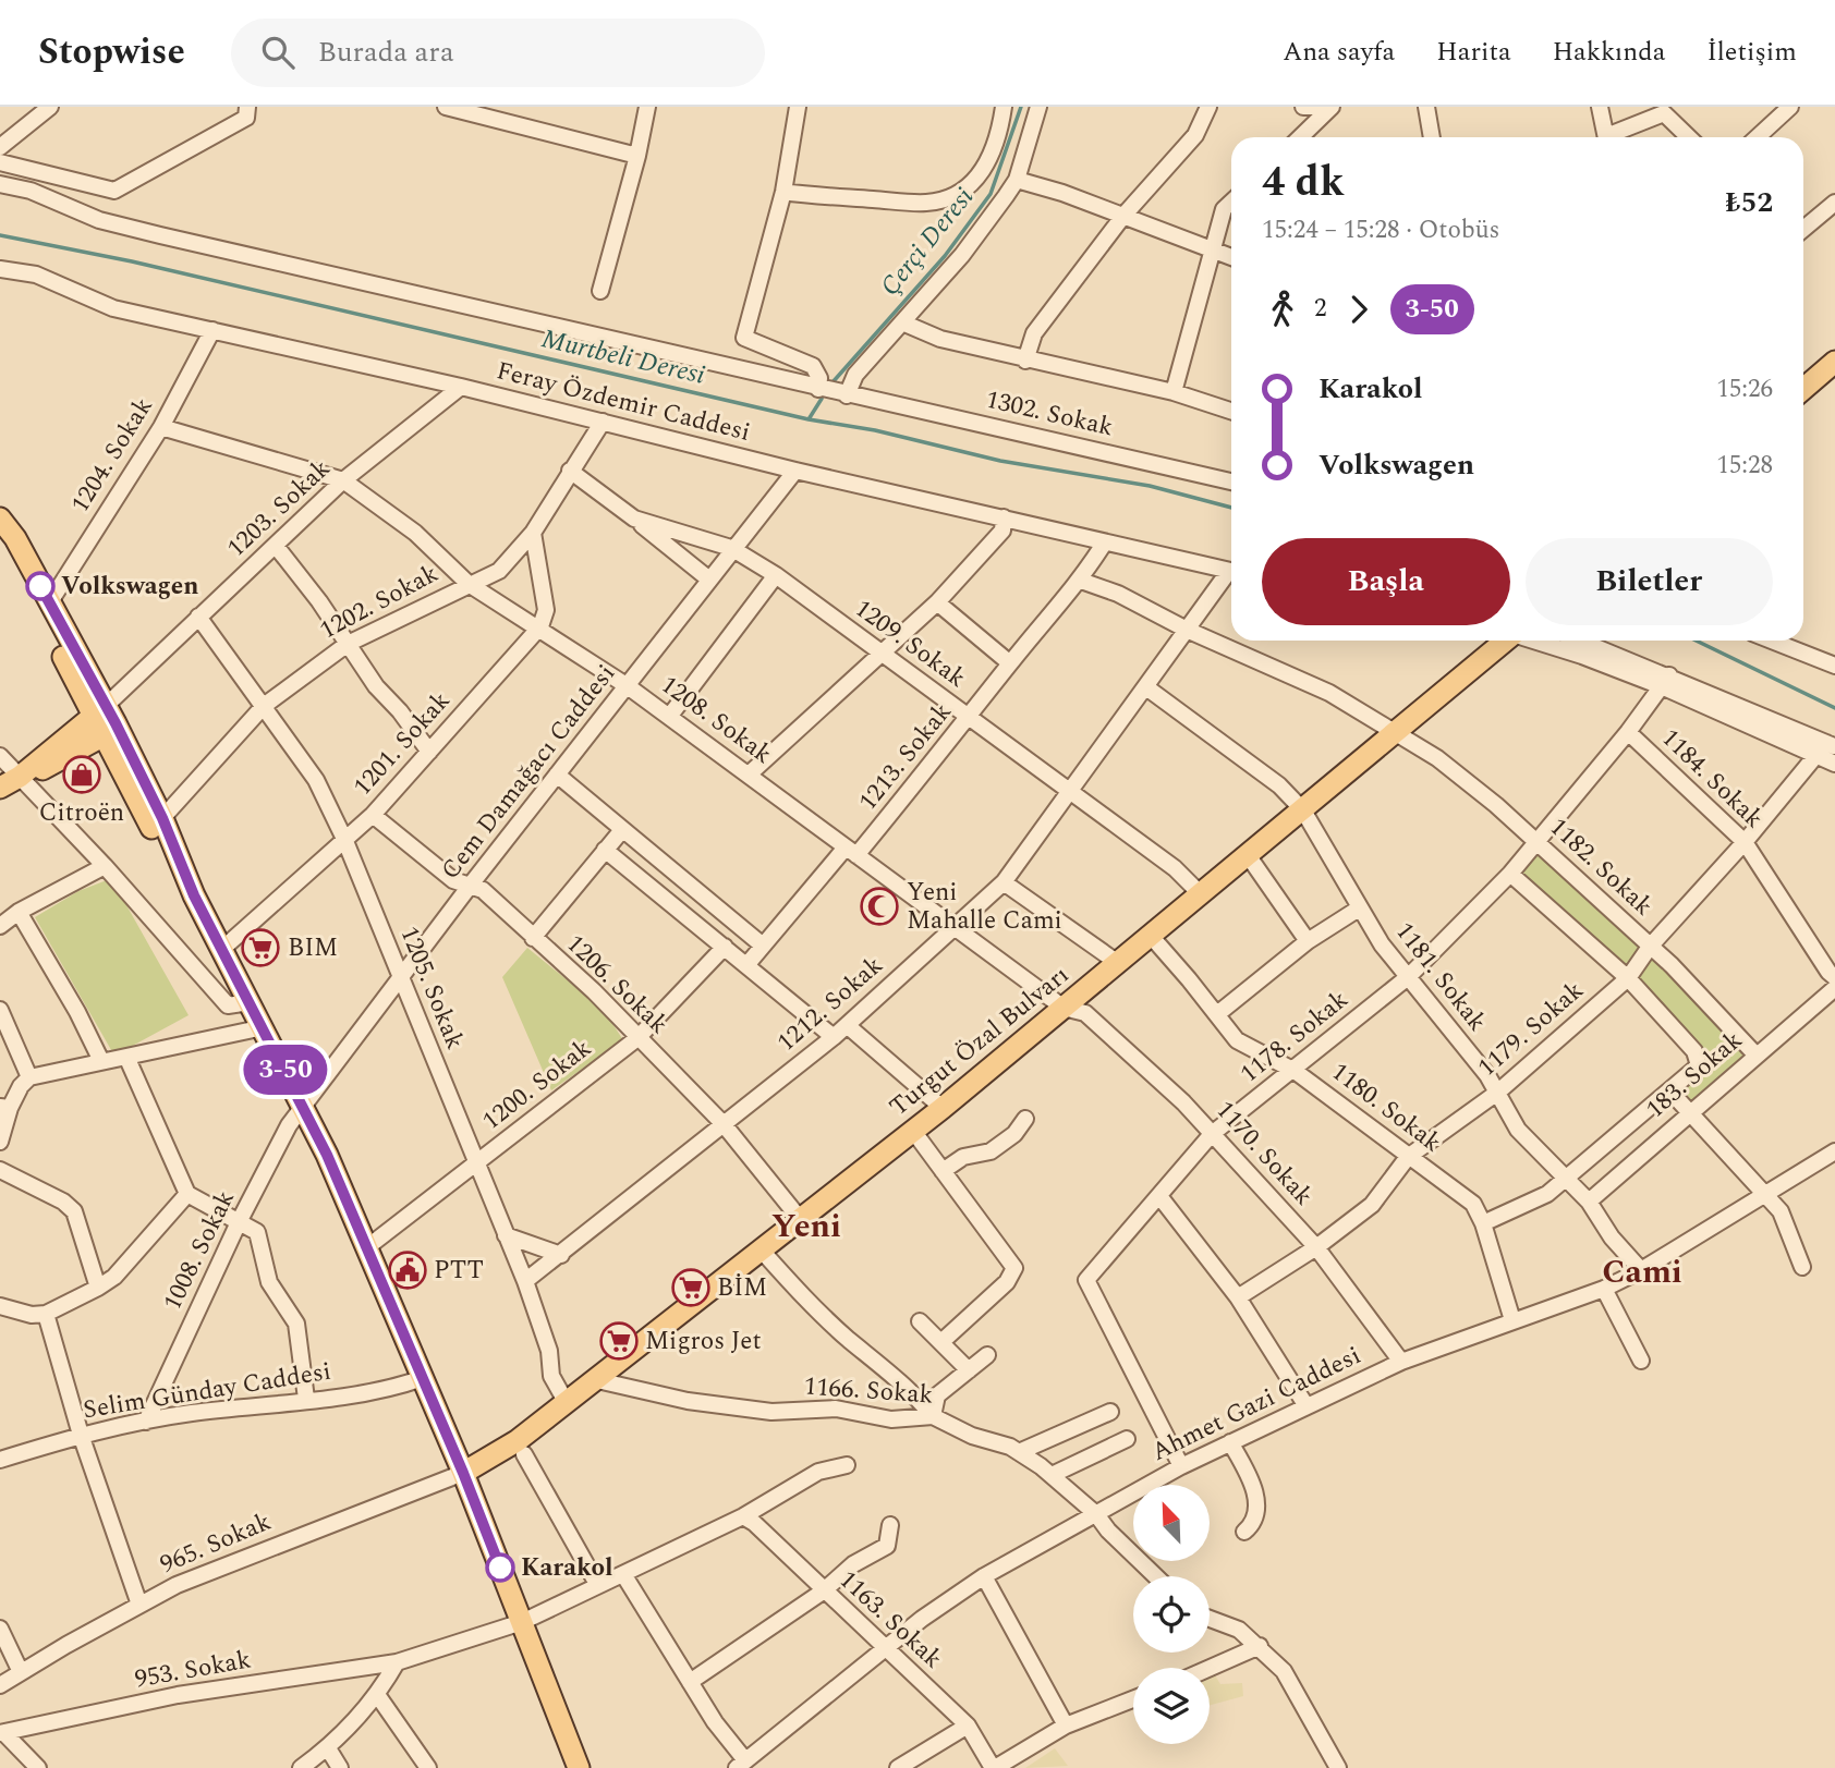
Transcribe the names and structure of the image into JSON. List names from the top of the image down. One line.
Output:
{"streets":{"main road":["Turgut Özal Bulvarı"],"street":["Feray Özdemir Caddesi","1302. Sokak","1204. Sokak","1203. Sokak","1202. Sokak","1209. Sokak","1208. Sokak","1201. Sokak","1213. Sokak","Cem Damağacı Caddesi","1184. Sokak","1182. Sokak","1181. Sokak","1206. Sokak","1205. Sokak","1212. Sokak","1179. Sokak","1178. Sokak","183. Sokak","1200. Sokak","1180. Sokak","1170. Sokak","1008. Sokak","Selim Günday Caddesi","1166. Sokak","Ahmet Gazi Caddesi","965. Sokak","1163. Sokak","953. Sokak"]},"crossings":[["Feray Özdemir Caddesi","1204. Sokak"],["Feray Özdemir Caddesi","1203. Sokak"],["Feray Özdemir Caddesi","1202. Sokak"],["Feray Özdemir Caddesi","1213. Sokak"],["Feray Özdemir Caddesi","Cem Damağacı Caddesi"],["1204. Sokak","1208. Sokak"],["1203. Sokak","1208. Sokak"],["1203. Sokak","1205. Sokak"],["1202. Sokak","1209. Sokak"],["1202. Sokak","1208. Sokak"],["1202. Sokak","1205. Sokak"],["1209. Sokak","1213. Sokak"],["1209. Sokak","Cem Damağacı Caddesi"],["1209. Sokak","1212. Sokak"],["1209. Sokak","Turgut Özal Bulvarı"],["1208. Sokak","1201. Sokak"],["1208. Sokak","1213. Sokak"],["1208. Sokak","Cem Damağacı Caddesi"],["1208. Sokak","1212. Sokak"],["1208. Sokak","Turgut Özal Bulvarı"],["1208. Sokak","1170. Sokak"],["1201. Sokak","1206. Sokak"],["1201. Sokak","1205. Sokak"],["1213. Sokak","1182. Sokak"],["Cem Damağacı Caddesi","1206. Sokak"],["Cem Damağacı Caddesi","1205. Sokak"],["Cem Damağacı Caddesi","1008. Sokak"],["1184. Sokak","1179. Sokak"],["1184. Sokak","1178. Sokak"],["1182. Sokak","1212. Sokak"],["1182. Sokak","1179. Sokak"],["1182. Sokak","1178. Sokak"],["1182. Sokak","Turgut Özal Bulvarı"],["1182. Sokak","183. Sokak"],["1181. Sokak","1212. Sokak"],["1181. Sokak","1179. Sokak"],["1181. Sokak","1178. Sokak"],["1181. Sokak","Turgut Özal Bulvarı"],["1181. Sokak","183. Sokak"],["1181. Sokak","Ahmet Gazi Caddesi"],["1206. Sokak","1212. Sokak"],["1206. Sokak","Turgut Özal Bulvarı"],["1206. Sokak","1200. Sokak"],["1205. Sokak","1212. Sokak"],["1205. Sokak","Turgut Özal Bulvarı"],["1205. Sokak","1200. Sokak"],["1179. Sokak","1180. Sokak"],["1179. Sokak","1170. Sokak"],["1178. Sokak","1180. Sokak"],["1178. Sokak","1170. Sokak"],["1178. Sokak","Ahmet Gazi Caddesi"],["Turgut Özal Bulvarı","1180. Sokak"],["Turgut Özal Bulvarı","1170. Sokak"],["Turgut Özal Bulvarı","1166. Sokak"],["Turgut Özal Bulvarı","965. Sokak"],["1180. Sokak","Ahmet Gazi Caddesi"],["1170. Sokak","Ahmet Gazi Caddesi"],["1008. Sokak","Selim Günday Caddesi"],["1166. Sokak","Ahmet Gazi Caddesi"],["Ahmet Gazi Caddesi","1163. Sokak"]],"districts":["Yeni","Cami"],"water":["Çerçi Deresi","Murtbeli Deresi"],"places":{"other":["Volkswagen","Karakol"],"shop":["Citroën"],"mosque":["Yeni Mahalle Cami"],"supermarket":["BIM","BİM","Migros Jet"],"public building":["PTT"]},"lines":["bus line 3-50"],"north":"top left","page":{"header":"Stopwise","search":"Burada ara","nav":["Ana sayfa","Harita","Hakkında","İletişim"],"on_map":"3-50","heading":["4 dk","15:24 – 15:28 · Otobüs","₺52"],"legs":["2","3-50"],"list":[{"name":"Karakol","value":"15:26"},{"name":"Volkswagen","value":"15:28"}],"buttons":["Başla","Biletler"]}}
